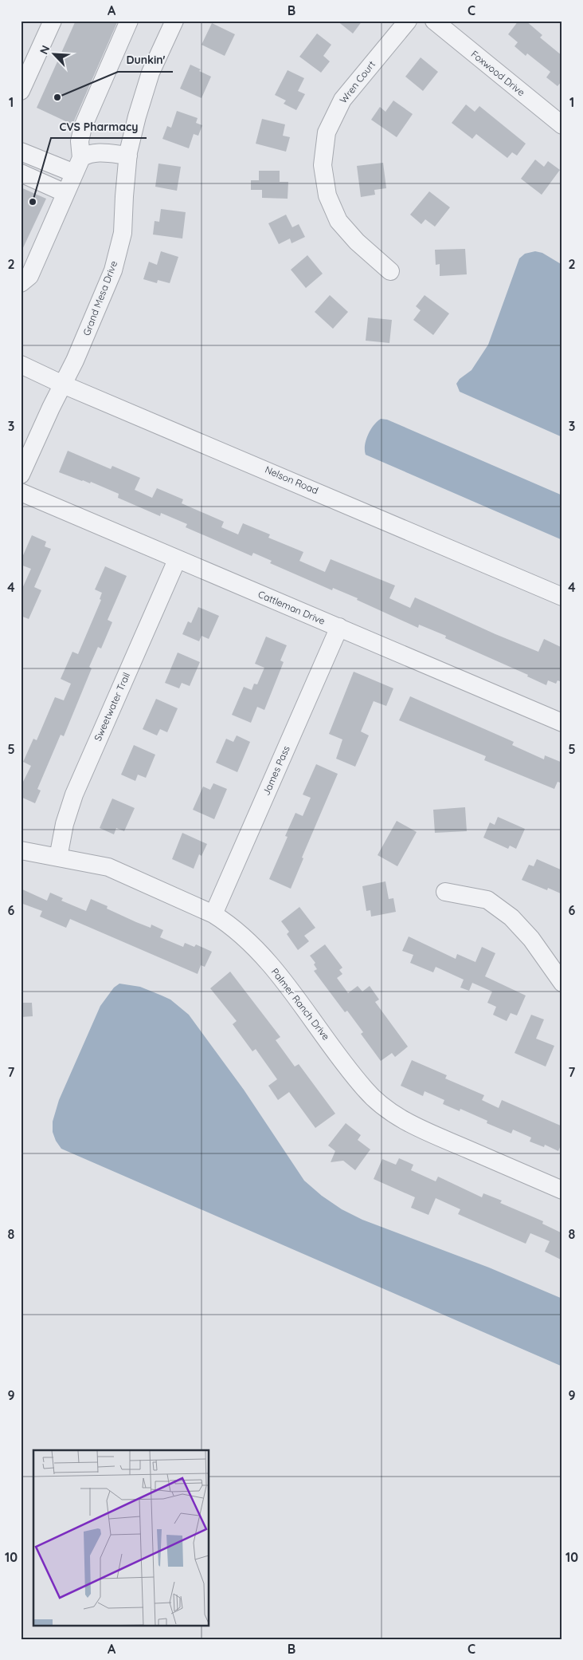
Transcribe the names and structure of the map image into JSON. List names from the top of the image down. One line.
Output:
{"streets":{"street":["Foxwood Drive","Wren Court","Grand Mesa Drive","Nelson Road","Cattleman Drive","Sweetwater Trail","James Pass","Palmer Ranch Drive"]},"crossings":[["Grand Mesa Drive","Nelson Road"],["Cattleman Drive","Sweetwater Trail"],["Cattleman Drive","James Pass"],["Sweetwater Trail","Palmer Ranch Drive"],["James Pass","Palmer Ranch Drive"]],"places":["Dunkin'","CVS Pharmacy"],"north":"top left","grid":{"columns":["A","B","C"],"rows":["1","2","3","4","5","6","7","8","9","10"]}}
